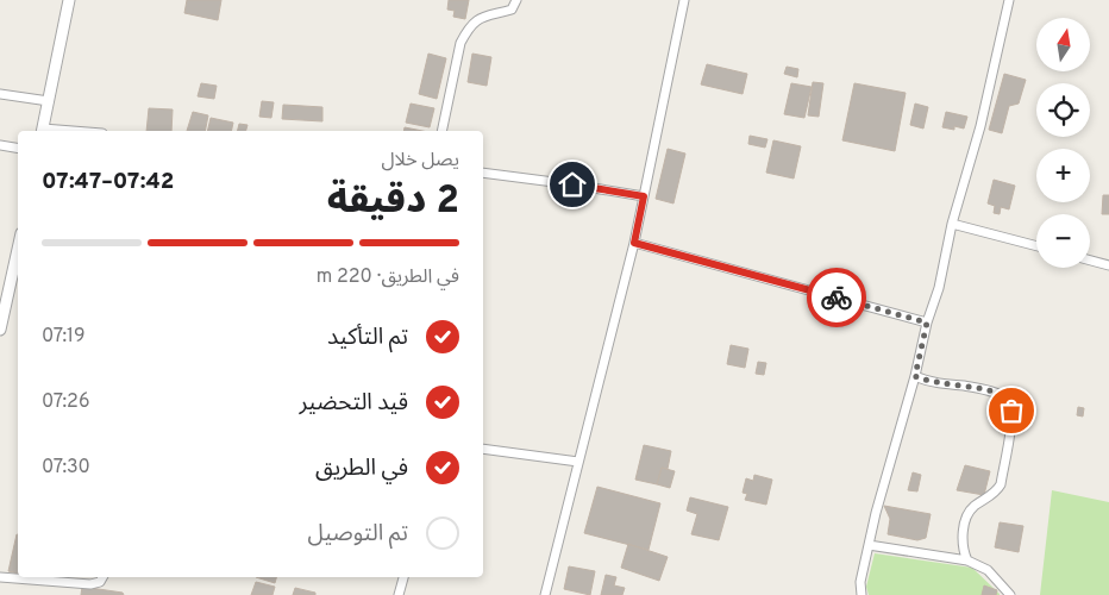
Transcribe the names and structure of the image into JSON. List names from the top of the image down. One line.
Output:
{"north":"top","page":{"map_buttons":["+","−"],"heading":["2 دقيقة","يصل خلال","07:42–07:47"],"bar":"في الطريق · 220 m","list":[["تم التأكيد","07:19"],["قيد التحضير","07:26"],["في الطريق","07:30"],"تم التوصيل"]}}
